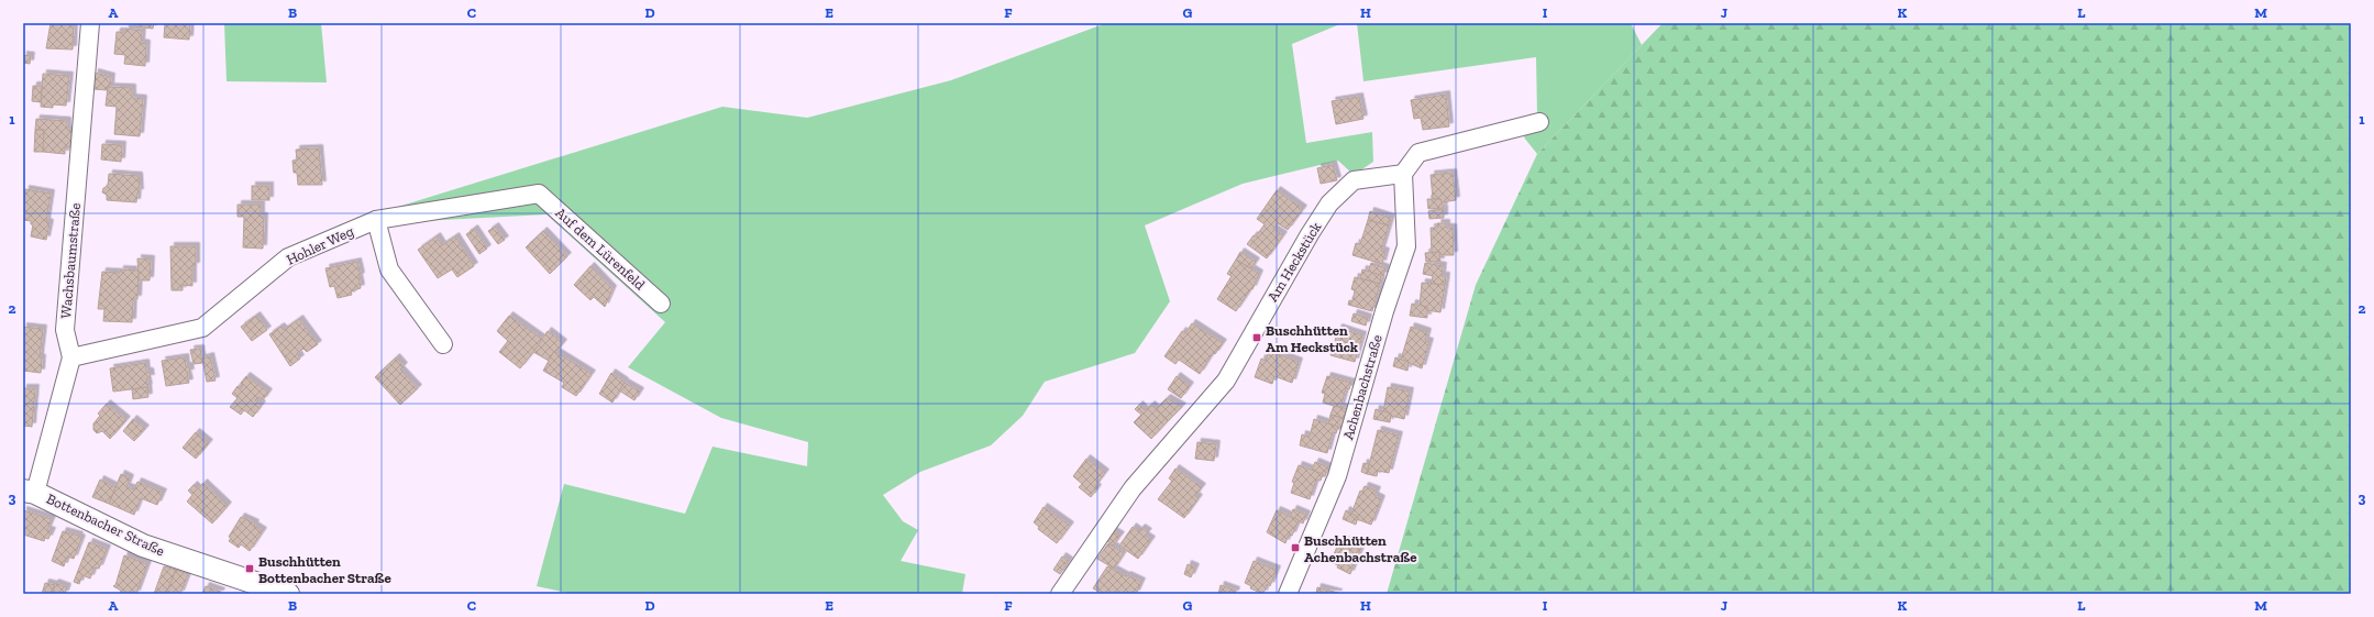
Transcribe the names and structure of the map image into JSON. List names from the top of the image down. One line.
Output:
{"streets":{"street":["Hohler Weg","Auf dem Lürenfeld","Wachsbaumstraße","Am Heckstück","Achenbachstraße","Bottenbacher Straße"]},"crossings":[["Hohler Weg","Auf dem Lürenfeld"],["Hohler Weg","Wachsbaumstraße"],["Wachsbaumstraße","Bottenbacher Straße"],["Am Heckstück","Achenbachstraße"]],"places":{"transit":["Buschhütten Am Heckstück","Buschhütten Achenbachstraße","Buschhütten Bottenbacher Straße"]},"grid":{"columns":["A","B","C","D","E","F","G","H","I","J","K","L","M"],"rows":["1","2","3"]}}
